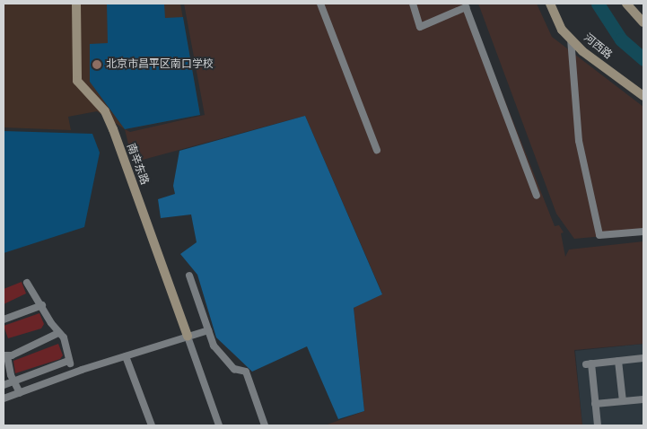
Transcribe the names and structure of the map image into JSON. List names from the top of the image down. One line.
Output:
{"streets":{"street":["河西路","南辛东路"]},"places":["北京市昌平区南口学校"]}
